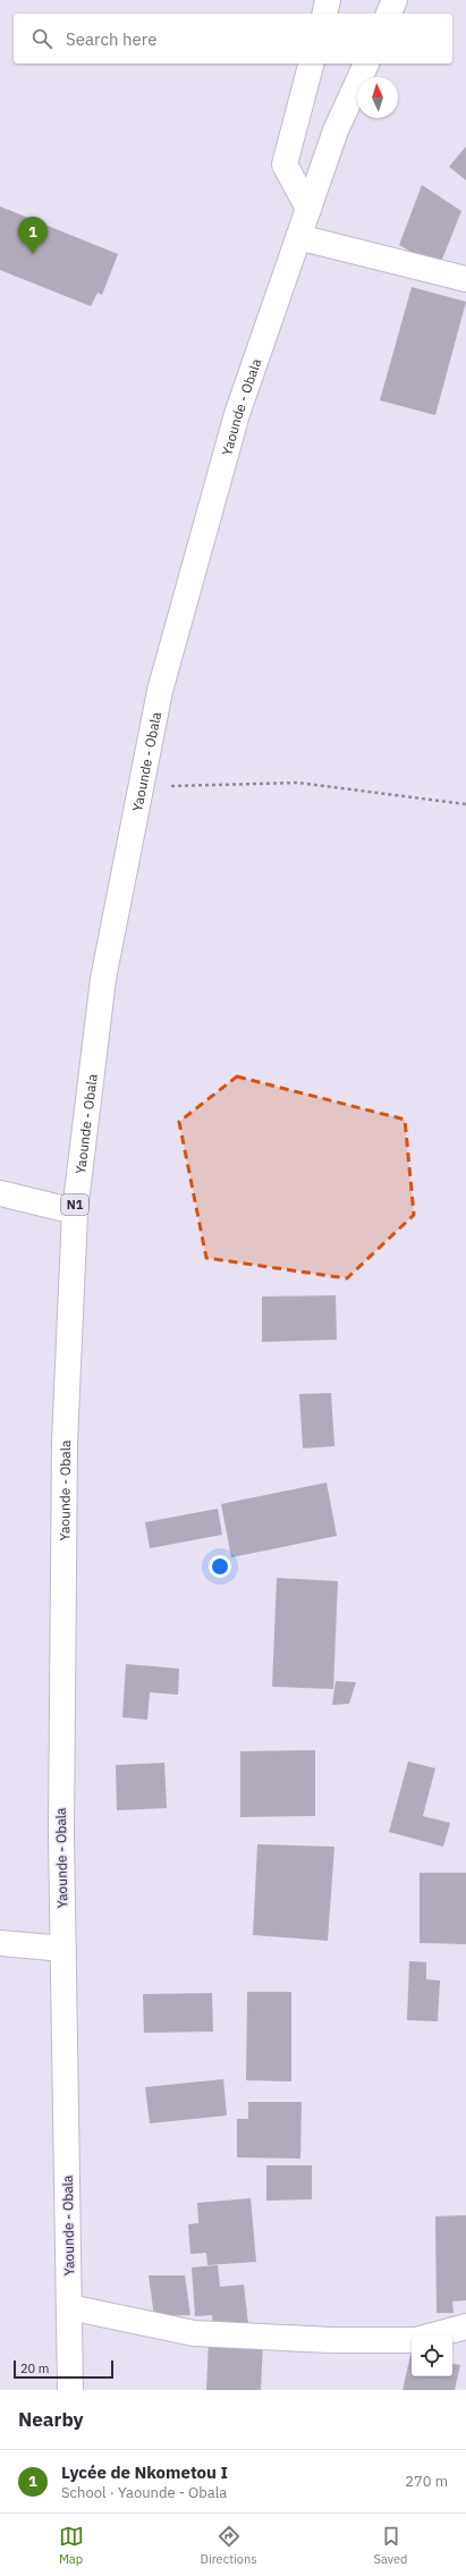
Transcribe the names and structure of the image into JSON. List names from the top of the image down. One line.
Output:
{"streets":{"main road":["Yaounde - Obala","N1"]},"scale_bar":"20 m","north":"top","page":{"search":"Search here","pins":"1","scale":"20 m","heading":"Nearby","list":[{"mark":"1","name":"Lycée de Nkometou I","note":"School · Yaounde - Obala","value":"270 m"}],"nav":["Map","Directions","Saved"]}}
